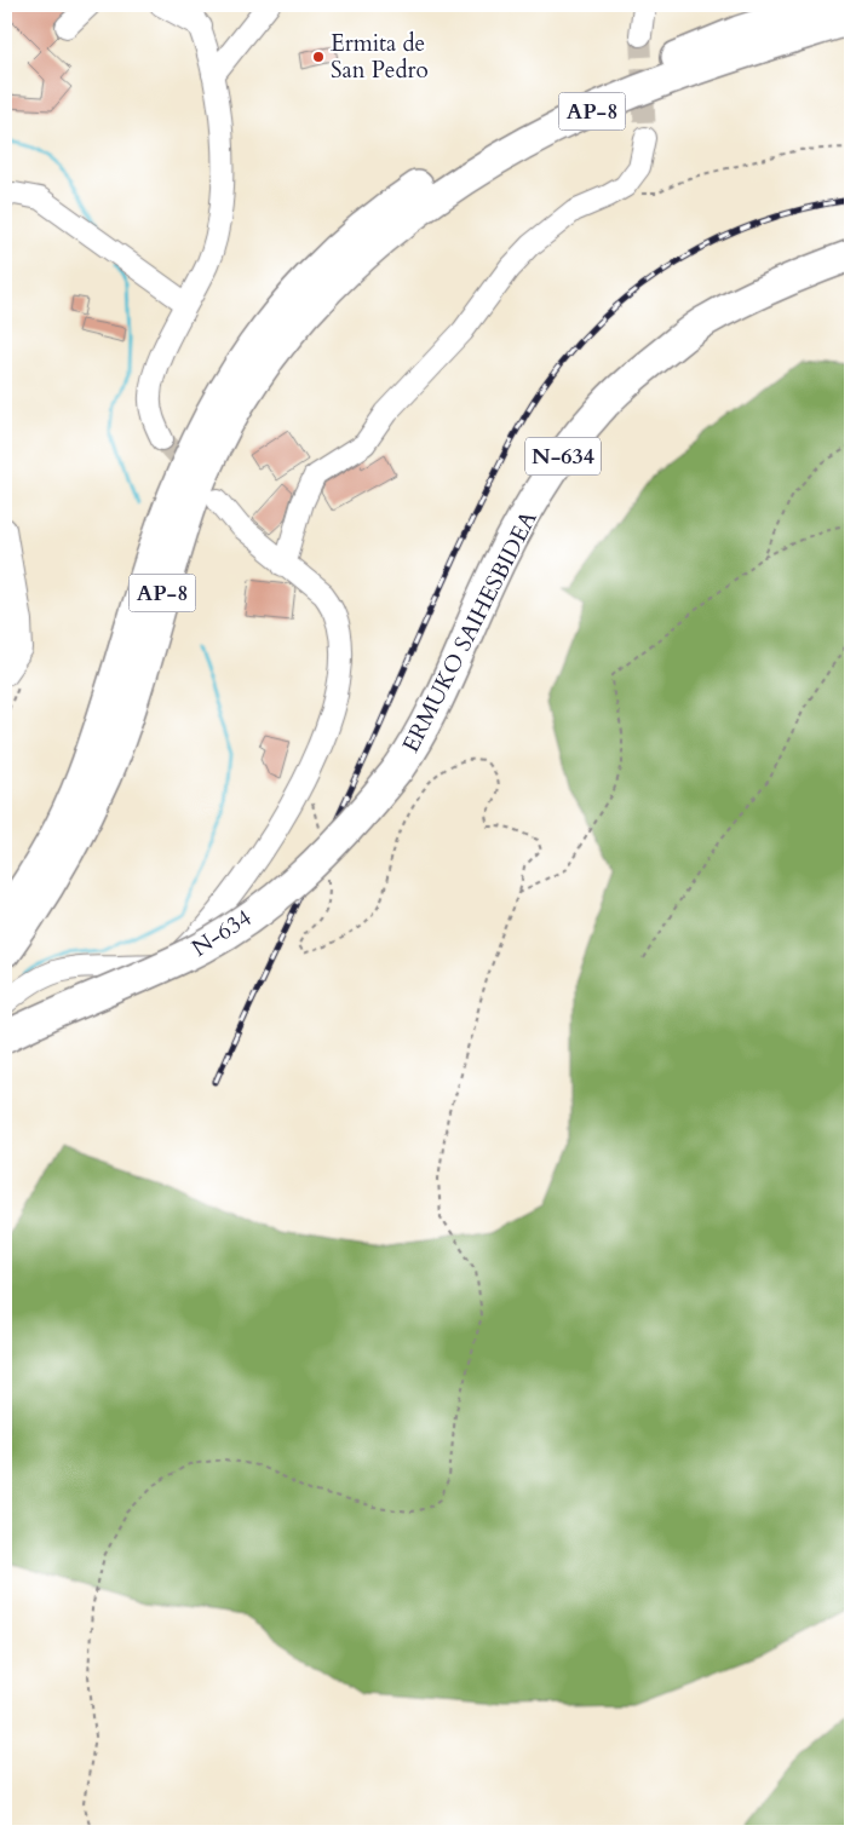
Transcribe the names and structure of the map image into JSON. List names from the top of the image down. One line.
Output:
{"streets":{"highway":["AP-8","N-634","ERMUKO SAIHESBIDEA"]},"crossings":[["N-634","ERMUKO SAIHESBIDEA"]],"places":["Ermita de San Pedro"]}
